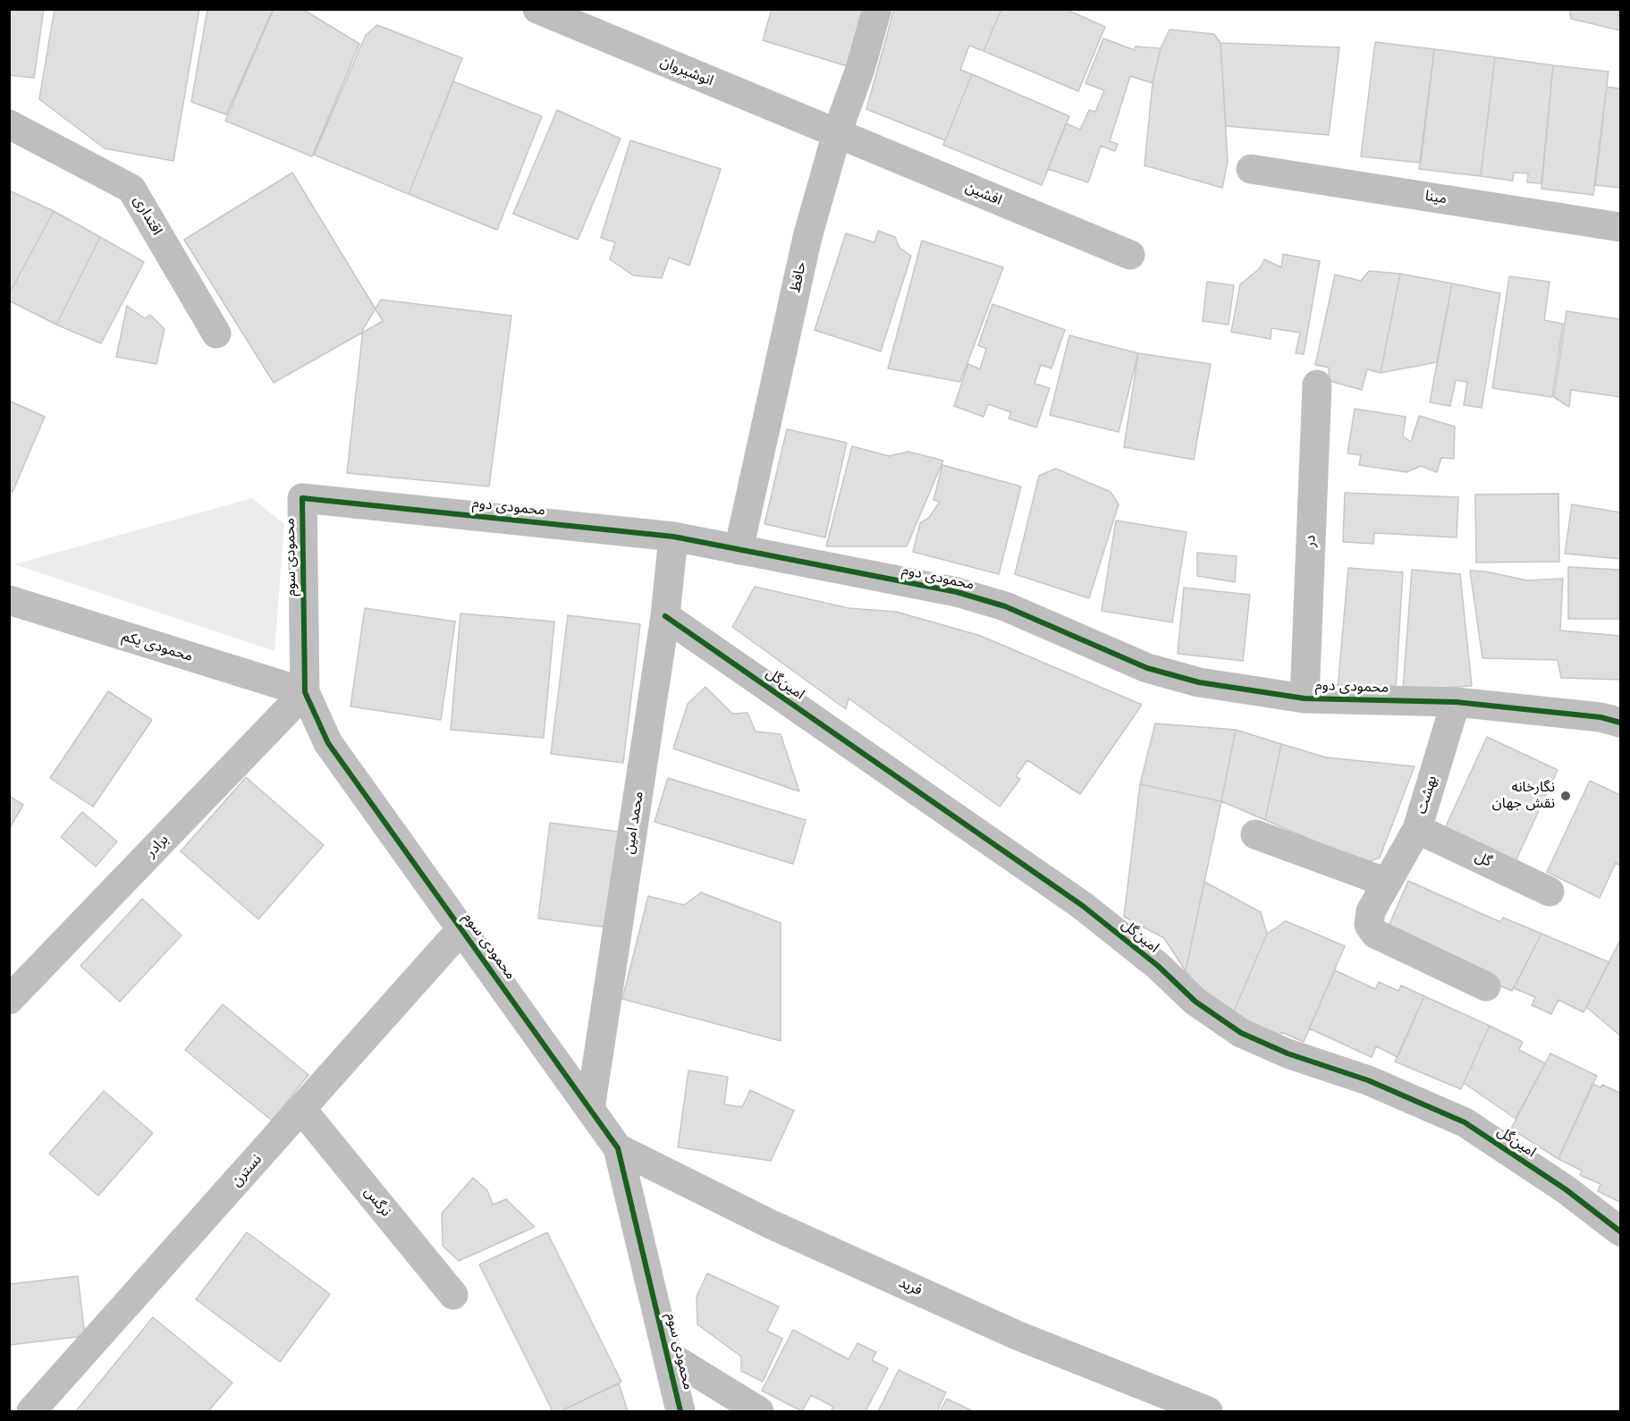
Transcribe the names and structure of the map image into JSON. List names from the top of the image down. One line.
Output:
{"streets":{"street":["انوشیروان","افشین","مینا","اقتداری","حافظ","محمودی دوم","در","محمودی سوم","محمودی یکم","امین‌گل","بهشت","محمد امین","برادر","گل","نسترن","نرگس","فرید"]},"crossings":[["انوشیروان","افشین"],["انوشیروان","حافظ"],["افشین","حافظ"],["حافظ","محمودی دوم"],["محمودی دوم","در"],["محمودی دوم","محمودی سوم"],["محمودی دوم","بهشت"],["محمودی دوم","محمد امین"],["محمودی سوم","محمودی یکم"],["محمودی سوم","محمد امین"],["محمودی سوم","برادر"],["محمودی سوم","نسترن"],["محمودی سوم","فرید"],["محمودی یکم","برادر"],["امین‌گل","محمد امین"],["بهشت","گل"],["نسترن","نرگس"]],"places":["نگارخانه نقش جهان"]}
